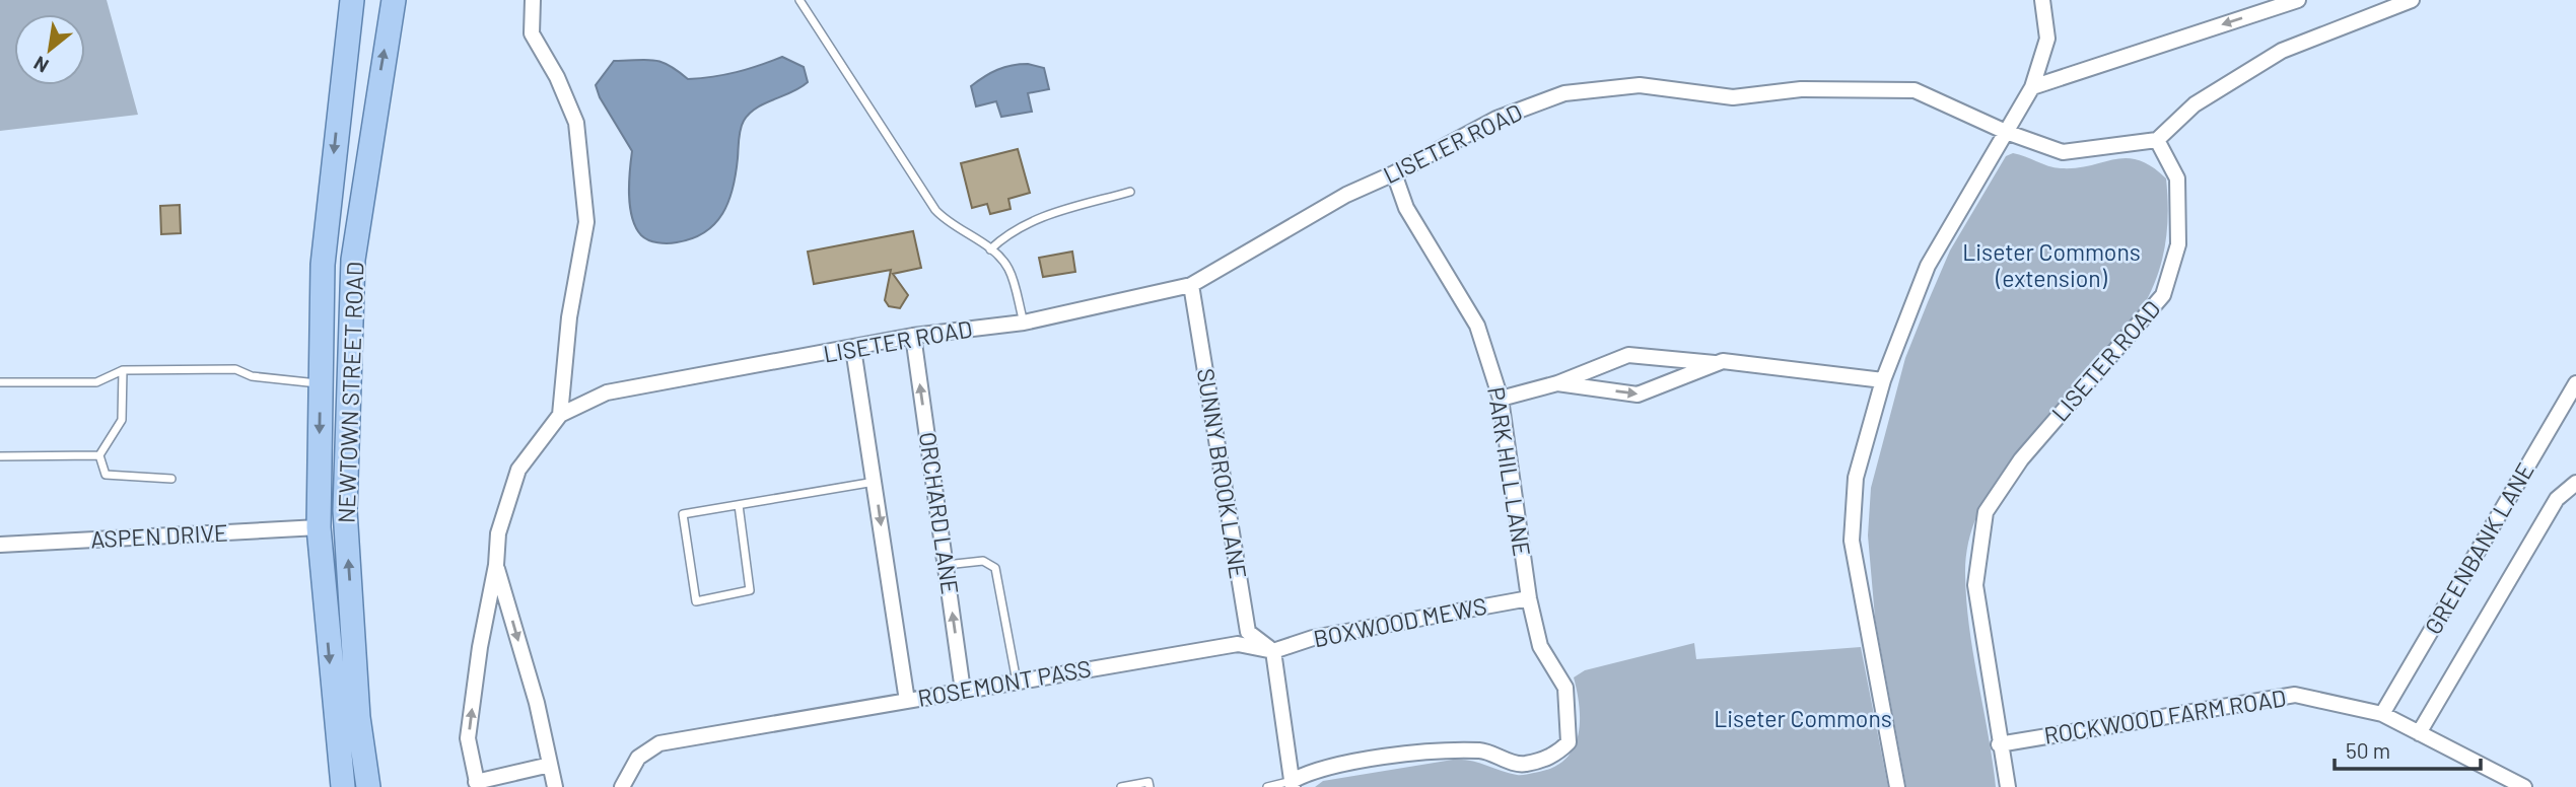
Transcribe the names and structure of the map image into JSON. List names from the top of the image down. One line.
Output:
{"streets":{"main road":["NEWTOWN STREET ROAD"],"street":["LISETER ROAD","PARK HILL LANE","SUNNY BROOK LANE","ORCHARD LANE","ASPEN DRIVE","GREENBANK LANE","BOXWOOD MEWS","ROSEMONT PASS","ROCKWOOD FARM ROAD"]},"crossings":[["LISETER ROAD","PARK HILL LANE"],["LISETER ROAD","SUNNY BROOK LANE"],["LISETER ROAD","ORCHARD LANE"],["LISETER ROAD","ROCKWOOD FARM ROAD"],["NEWTOWN STREET ROAD","ASPEN DRIVE"],["PARK HILL LANE","BOXWOOD MEWS"],["SUNNY BROOK LANE","BOXWOOD MEWS"],["SUNNY BROOK LANE","ROSEMONT PASS"],["ORCHARD LANE","ROSEMONT PASS"],["GREENBANK LANE","ROCKWOOD FARM ROAD"],["BOXWOOD MEWS","ROSEMONT PASS"]],"parks":["Liseter Commons (extension)","Liseter Commons"],"scale_bar":"50 m","north":"bottom left"}
